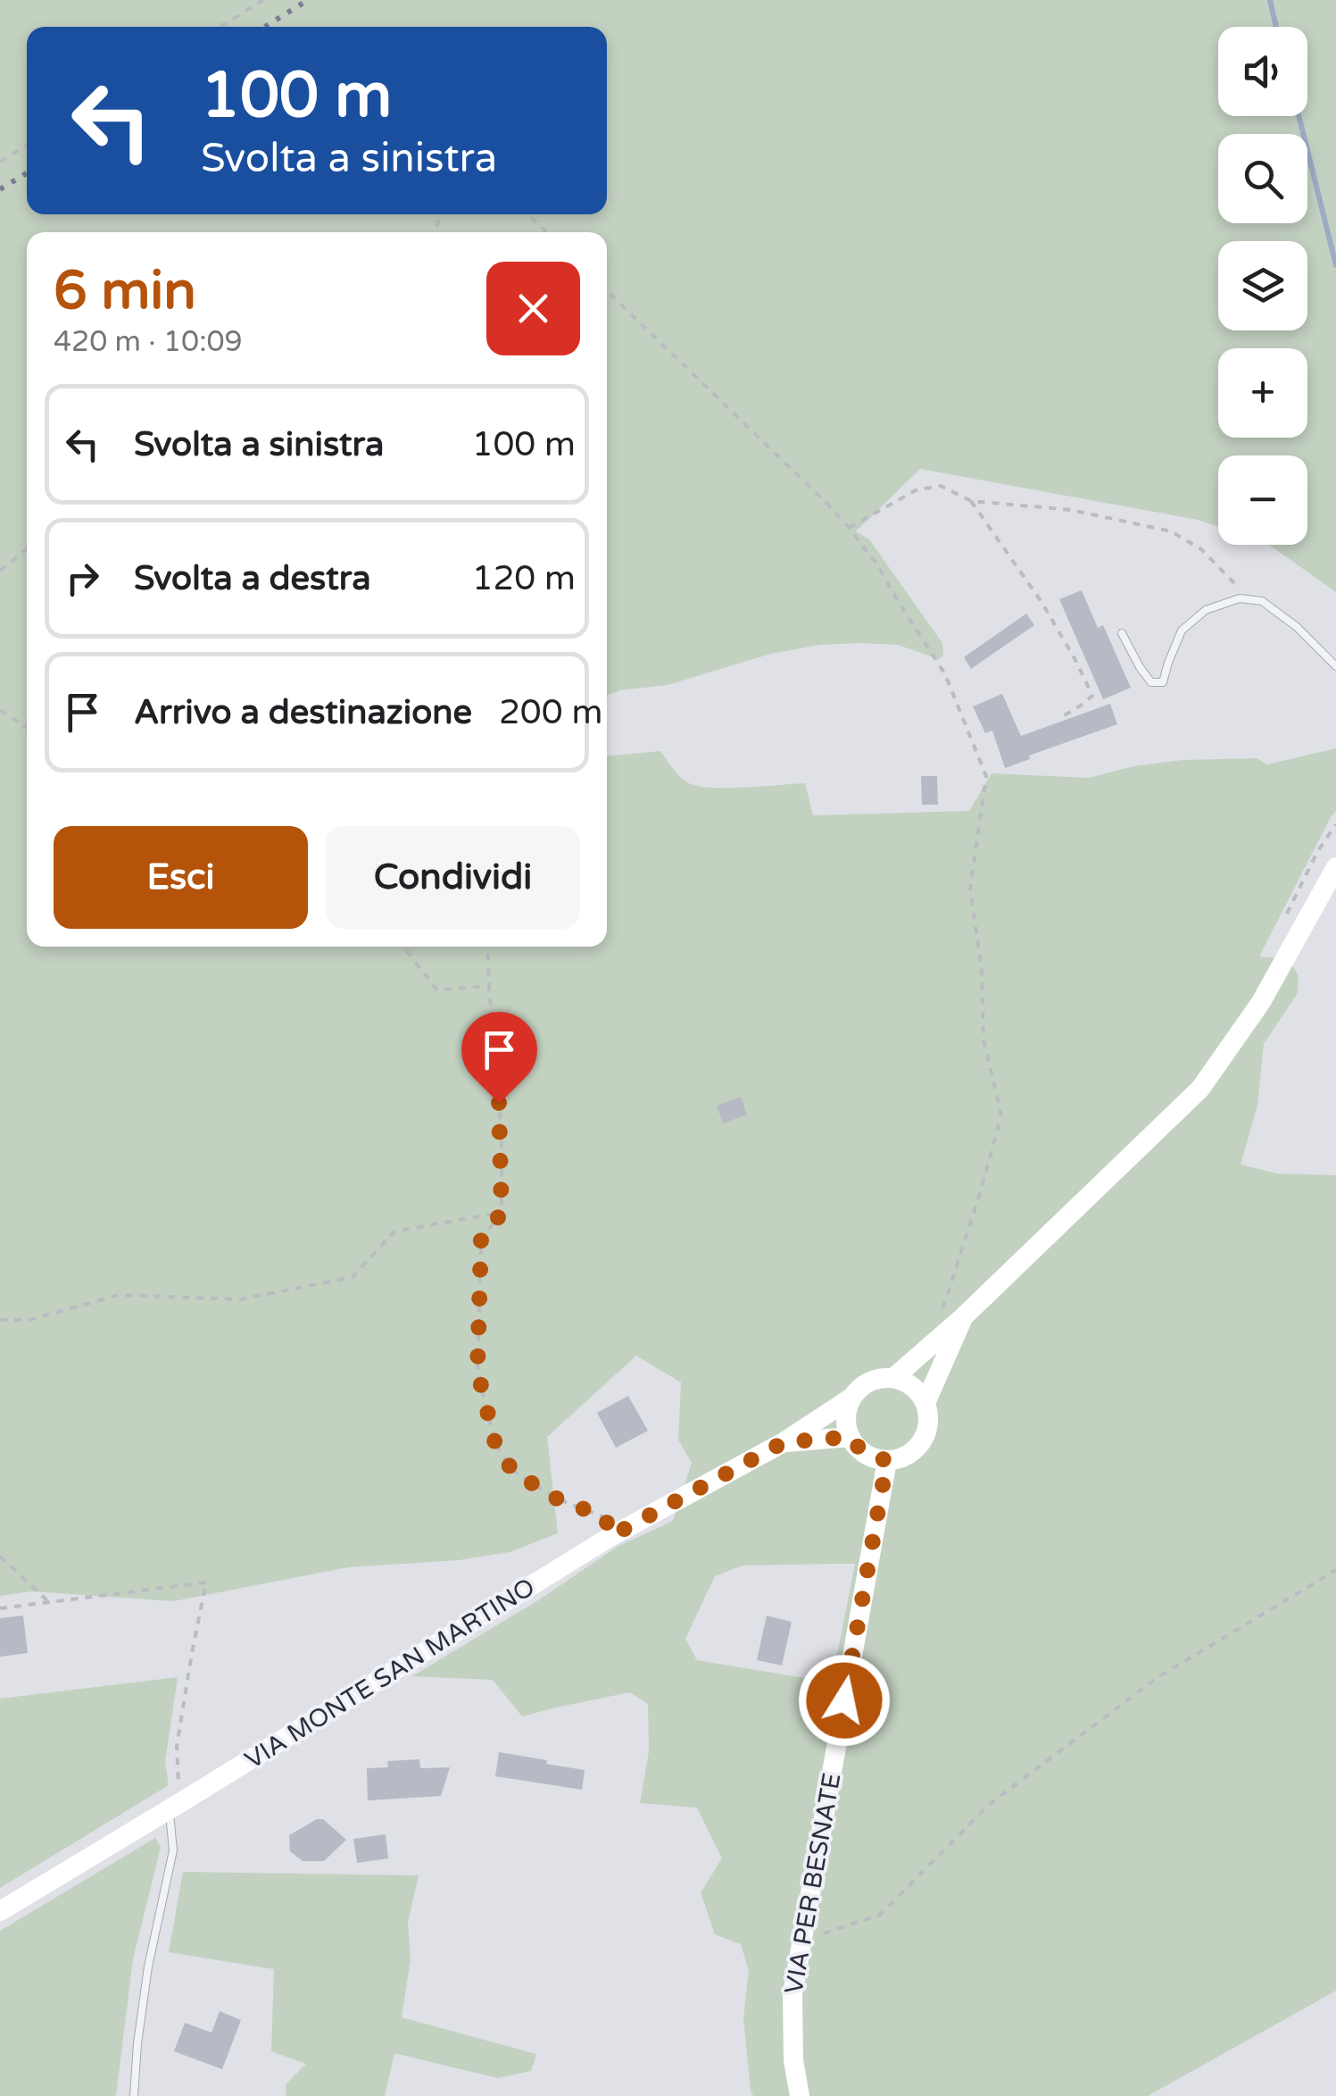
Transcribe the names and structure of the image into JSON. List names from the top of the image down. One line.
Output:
{"streets":{"street":["VIA MONTE SAN MARTINO","VIA PER BESNATE"]},"crossings":[["VIA MONTE SAN MARTINO","VIA PER BESNATE"]],"page":{"map_buttons":["+","−"],"turn":["100 m","Svolta a sinistra"],"heading":["6 min","420 m · 10:09"],"list":[{"name":"Svolta a sinistra","value":"100 m"},{"name":"Svolta a destra","value":"120 m"},{"name":"Arrivo a destinazione","value":"200 m"}],"buttons":["Esci","Condividi"]}}
